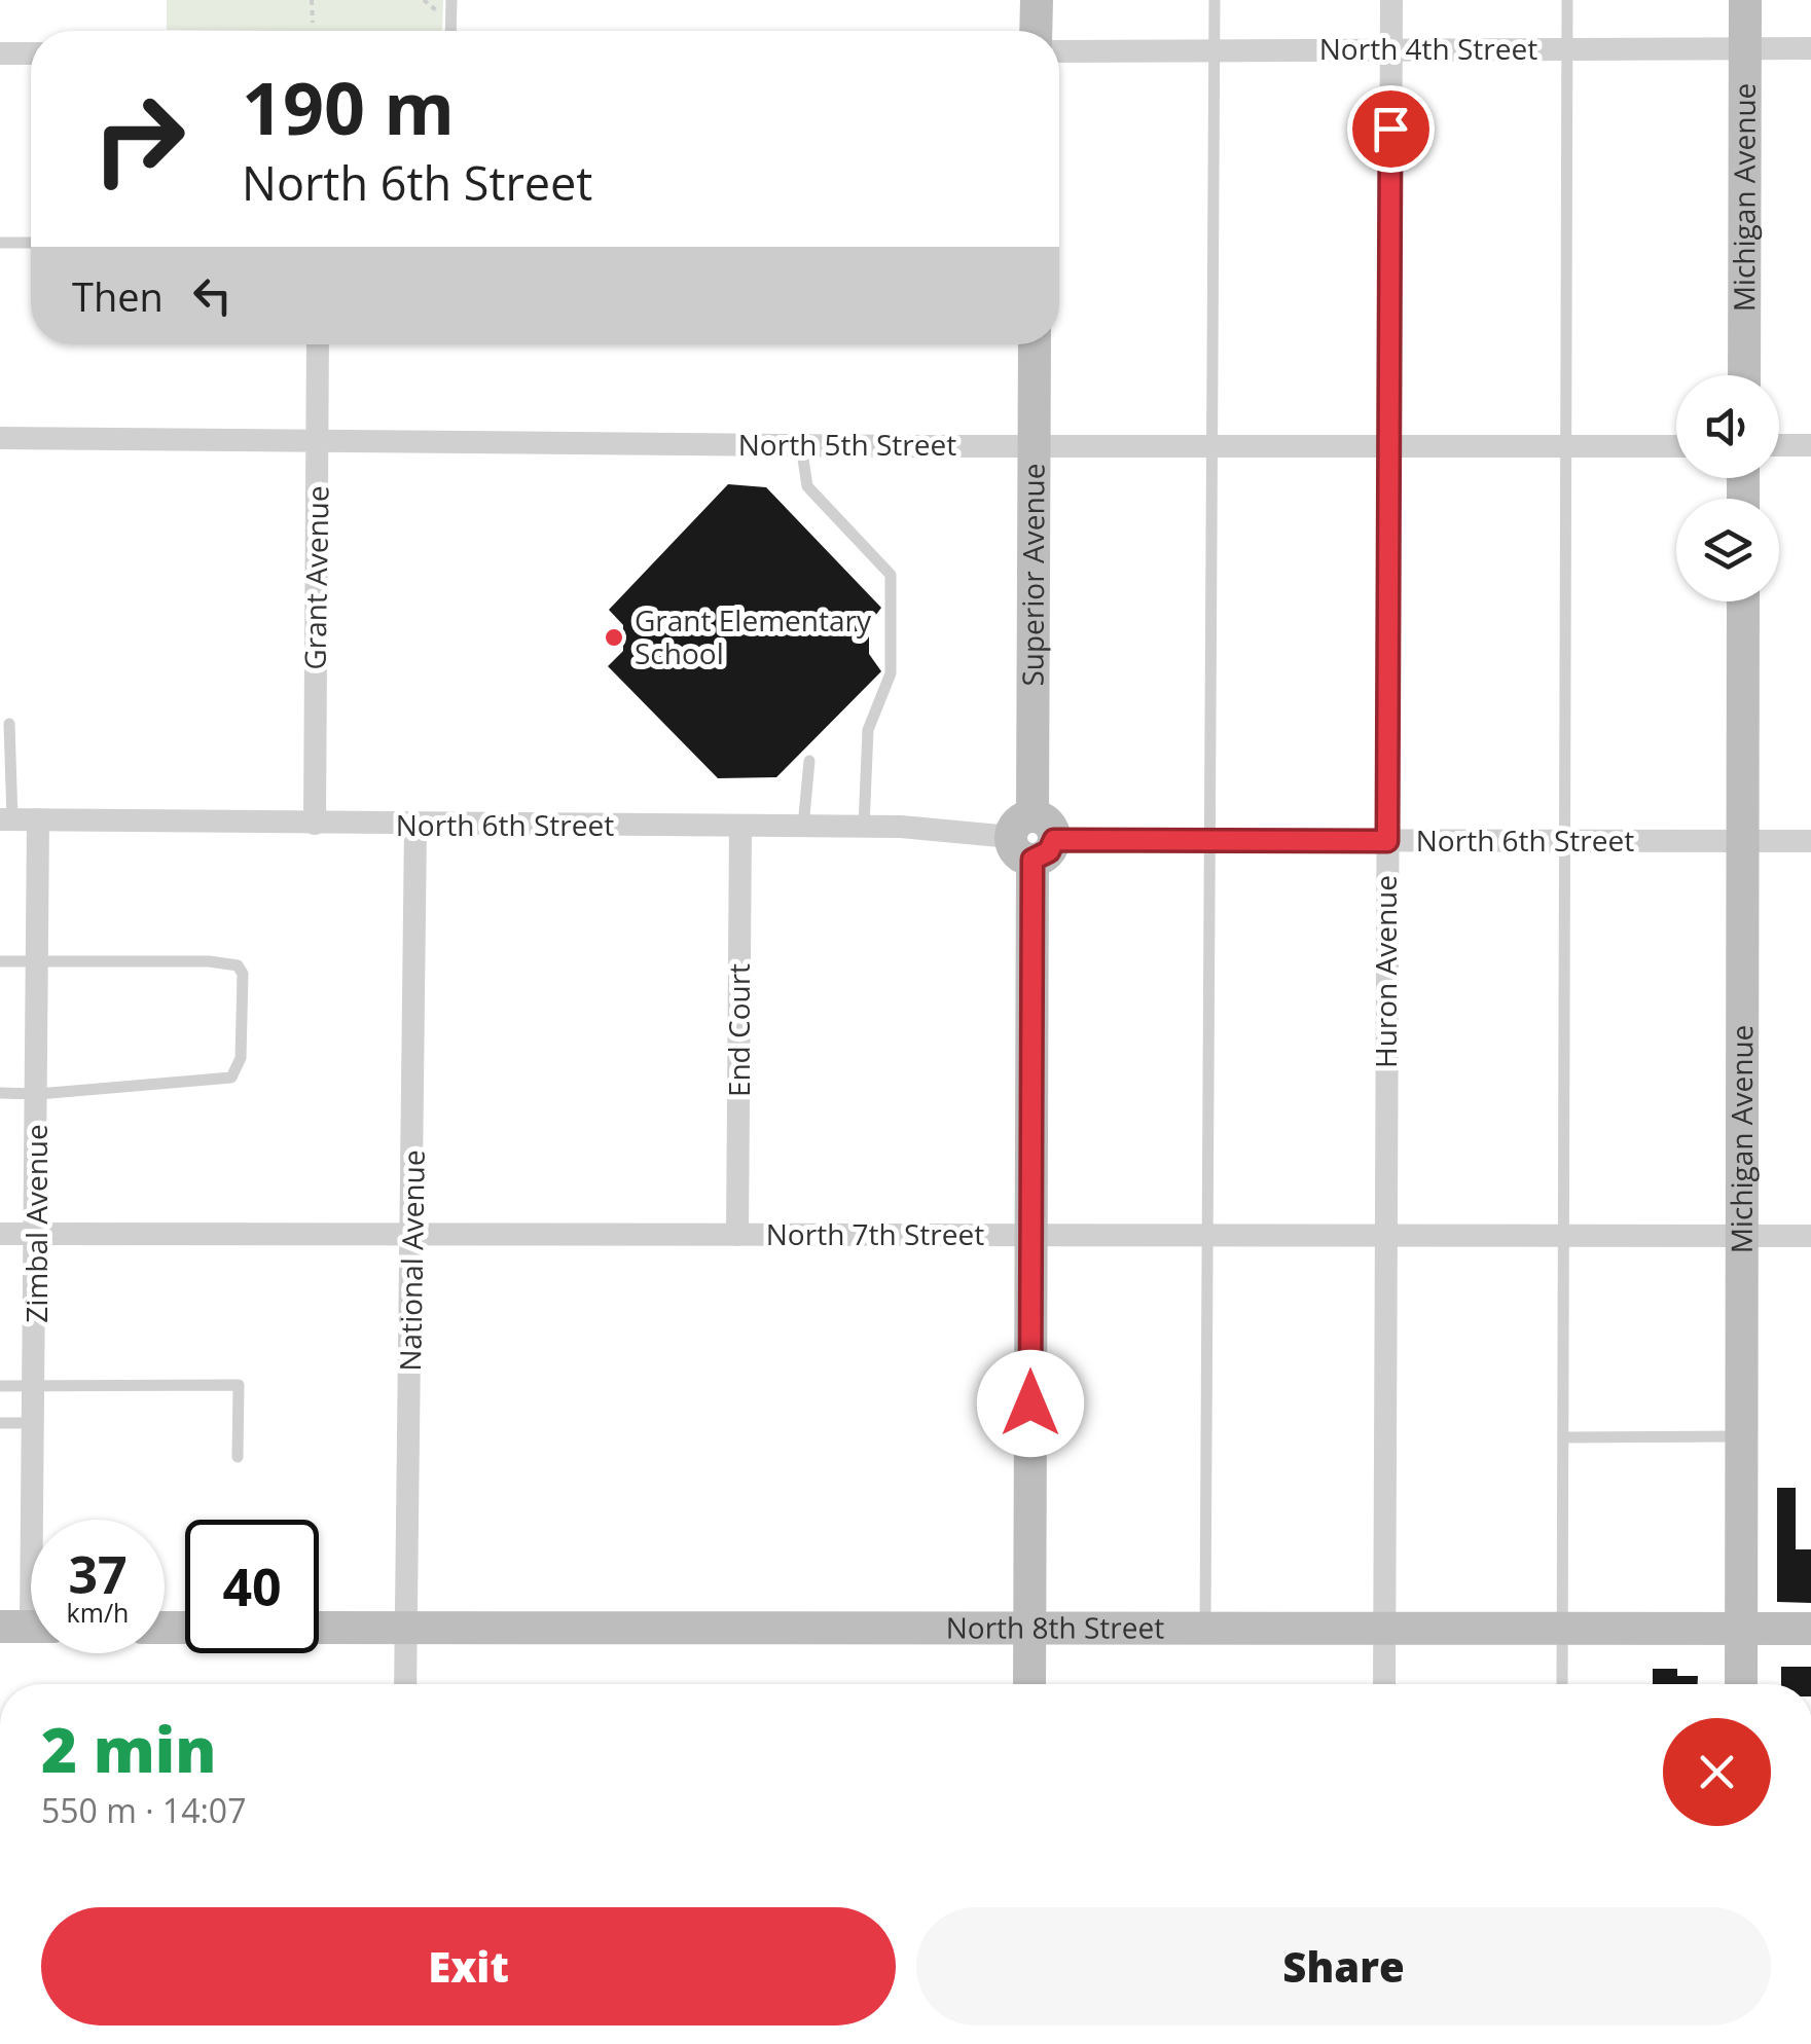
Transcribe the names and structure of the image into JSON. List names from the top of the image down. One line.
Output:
{"streets":{"street":["North 4th Street","Michigan Avenue","North 5th Street","Superior Avenue","Grant Avenue","North 6th Street","Huron Avenue","End Court","Zimbal Avenue","North 7th Street","National Avenue","North 8th Street"]},"crossings":[["North 4th Street","Michigan Avenue"],["North 4th Street","Huron Avenue"],["Michigan Avenue","North 6th Street"],["Michigan Avenue","North 7th Street"],["Michigan Avenue","North 8th Street"],["North 5th Street","Superior Avenue"],["North 5th Street","Grant Avenue"],["North 5th Street","Huron Avenue"],["Superior Avenue","North 6th Street"],["Superior Avenue","North 7th Street"],["Superior Avenue","North 8th Street"],["Grant Avenue","North 6th Street"],["North 6th Street","Huron Avenue"],["North 6th Street","End Court"],["North 6th Street","Zimbal Avenue"],["North 6th Street","National Avenue"],["Huron Avenue","North 7th Street"],["Huron Avenue","North 8th Street"],["End Court","North 7th Street"],["Zimbal Avenue","North 7th Street"],["North 7th Street","National Avenue"],["National Avenue","North 8th Street"]],"places":["Grant Elementary School"],"page":{"turn":["190 m","North 6th Street"],"then":"Then","speed":"37 km/h","limit":"40","heading":["2 min","550 m · 14:07"],"buttons":["Exit","Share"]}}
